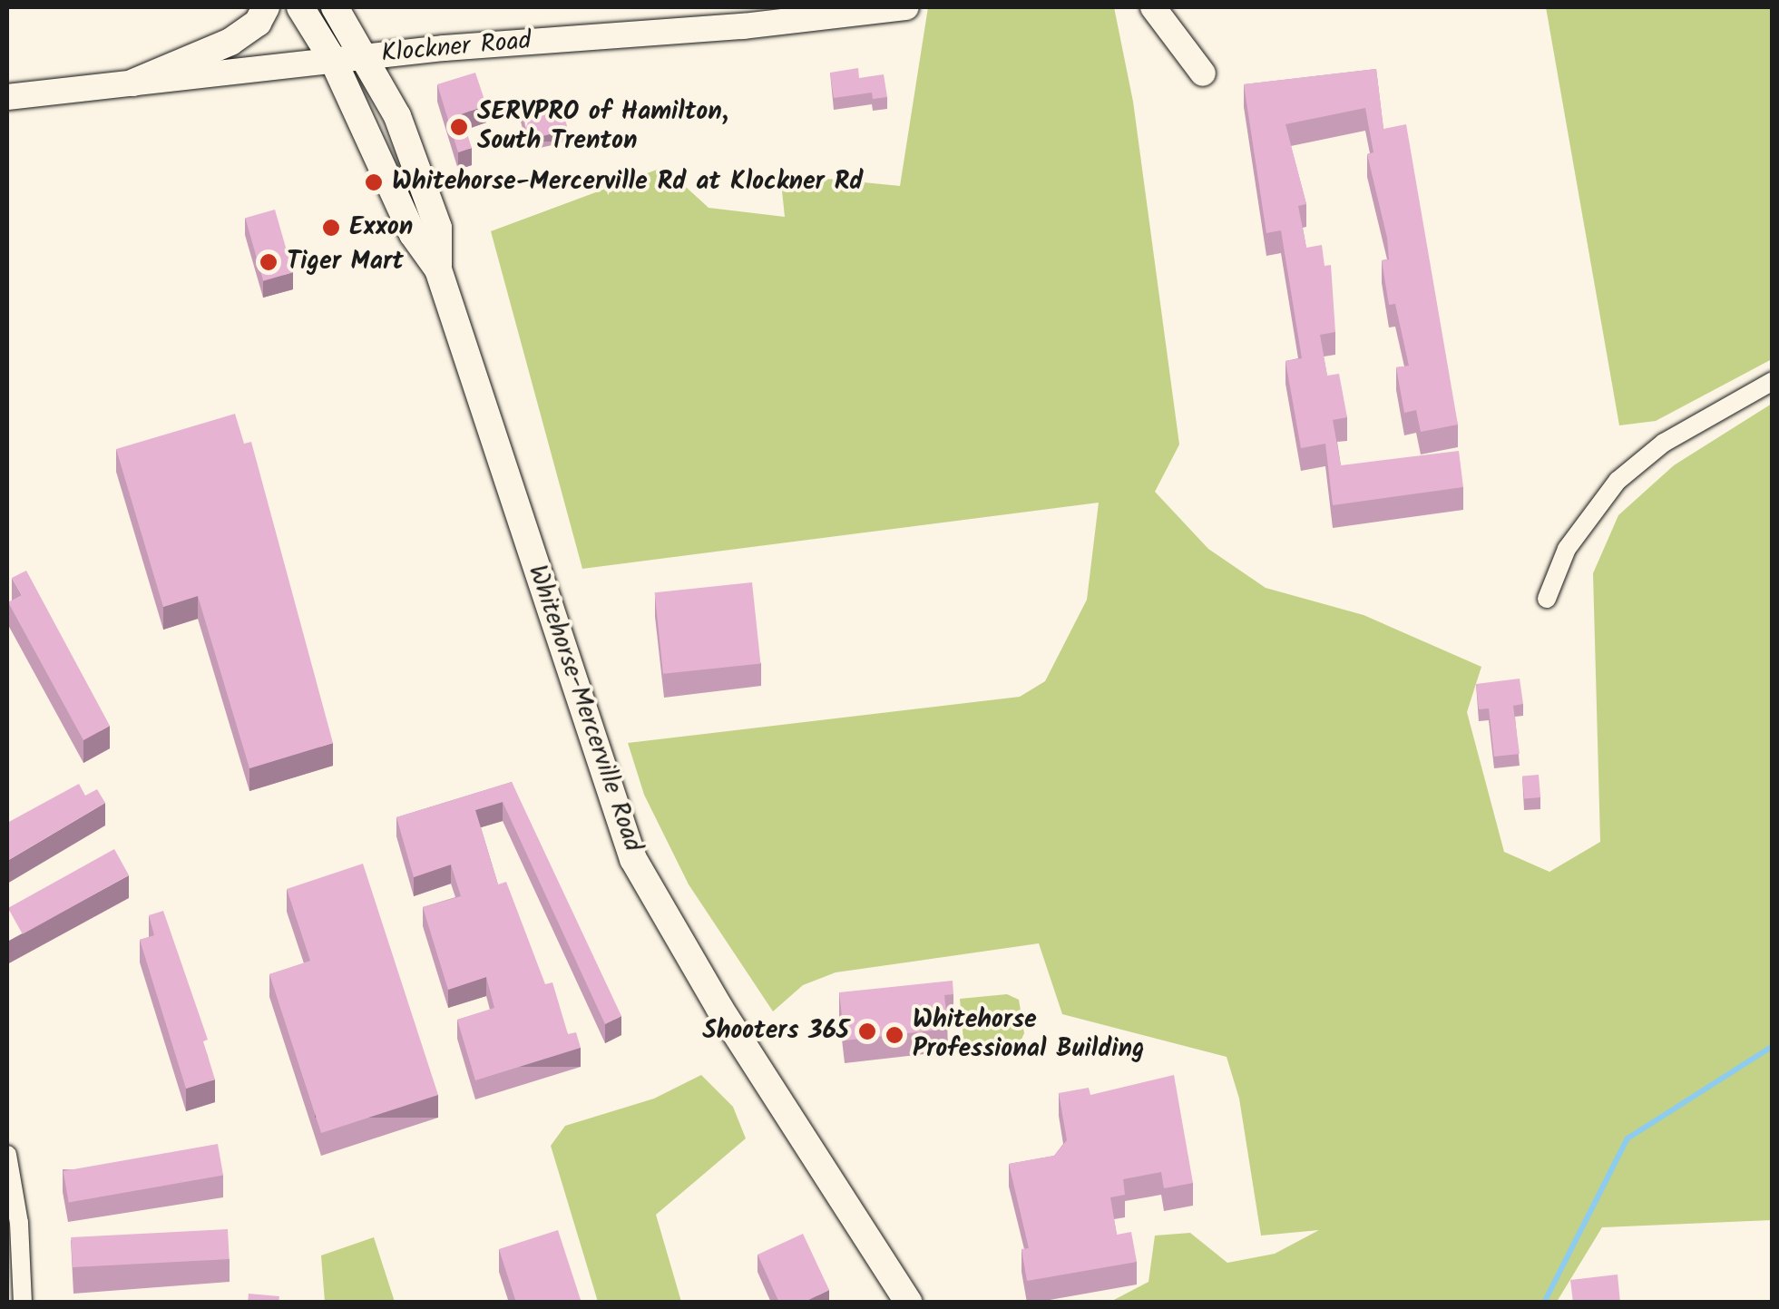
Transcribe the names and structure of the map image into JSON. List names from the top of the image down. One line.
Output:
{"streets":{"main road":["Klockner Road","Whitehorse-Mercerville Road"]},"crossings":[["Klockner Road","Whitehorse-Mercerville Road"]],"places":["SERVPRO of Hamilton, South Trenton","Whitehorse-Mercerville Rd at Klockner Rd","Exxon","Tiger Mart","Shooters 365","Whitehorse Professional Building"]}
